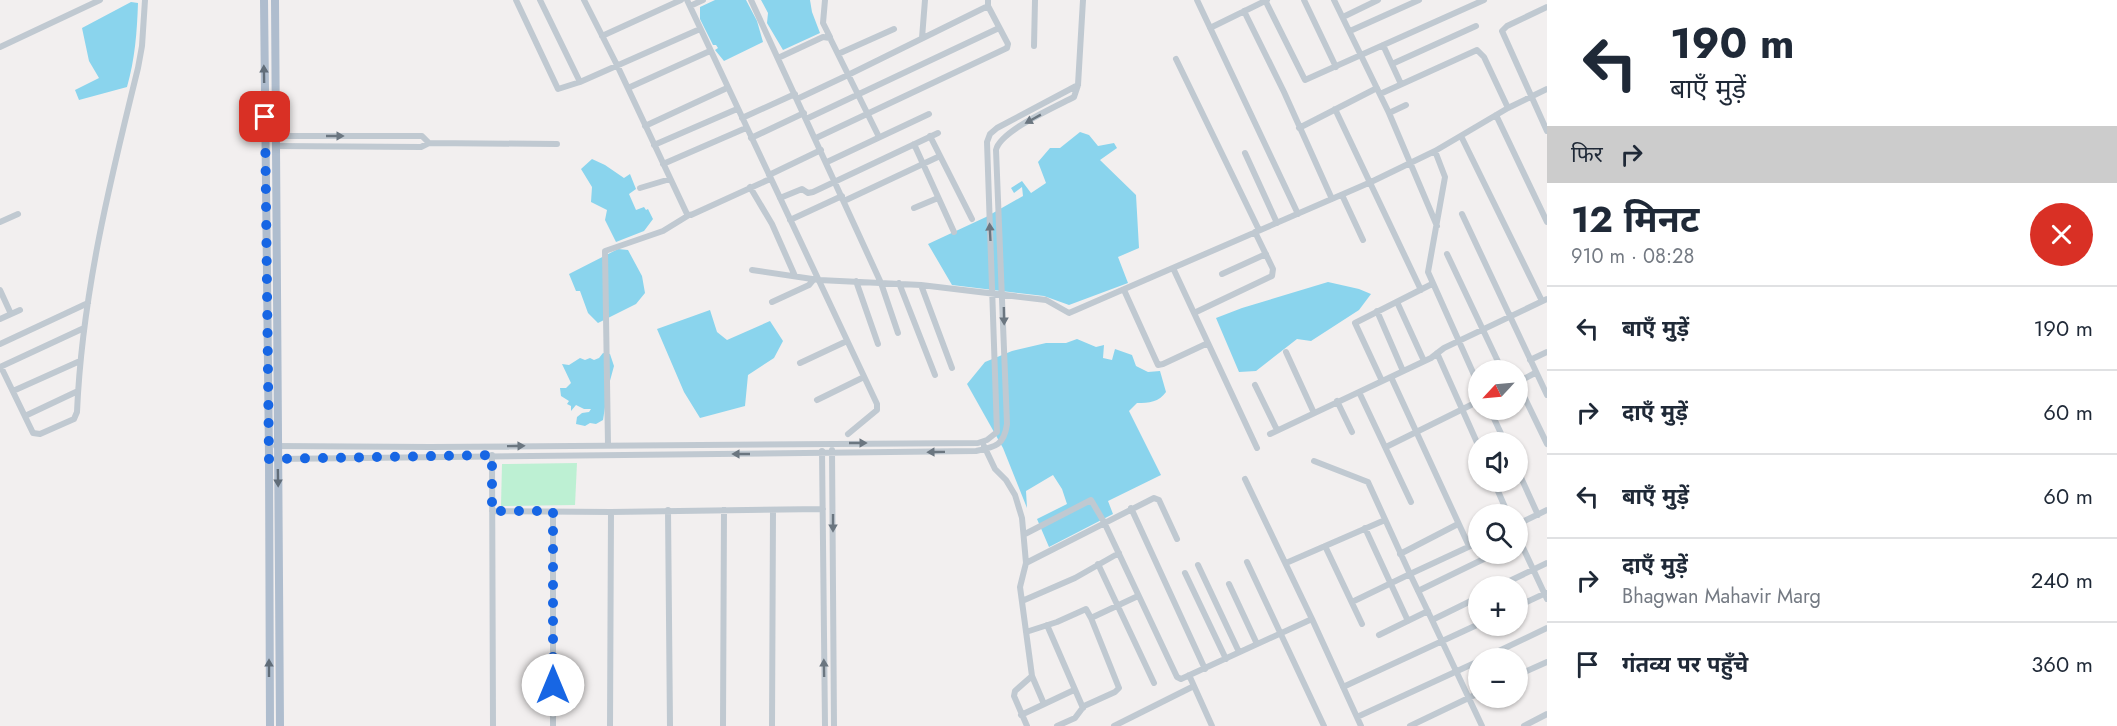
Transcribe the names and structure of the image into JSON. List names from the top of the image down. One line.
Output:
{"north":"bottom left","page":{"turn":["190 m","बाएँ मुड़ें"],"then":"फिर","heading":["12 मिनट","910 m · 08:28"],"list":[{"name":"बाएँ मुड़ें","value":"190 m"},{"name":"दाएँ मुड़ें","value":"60 m"},{"name":"बाएँ मुड़ें","value":"60 m"},{"name":"दाएँ मुड़ें","note":"Bhagwan Mahavir Marg","value":"240 m"},{"name":"गंतव्य पर पहुँचे","value":"360 m"}],"map_buttons":["+","−"]}}
